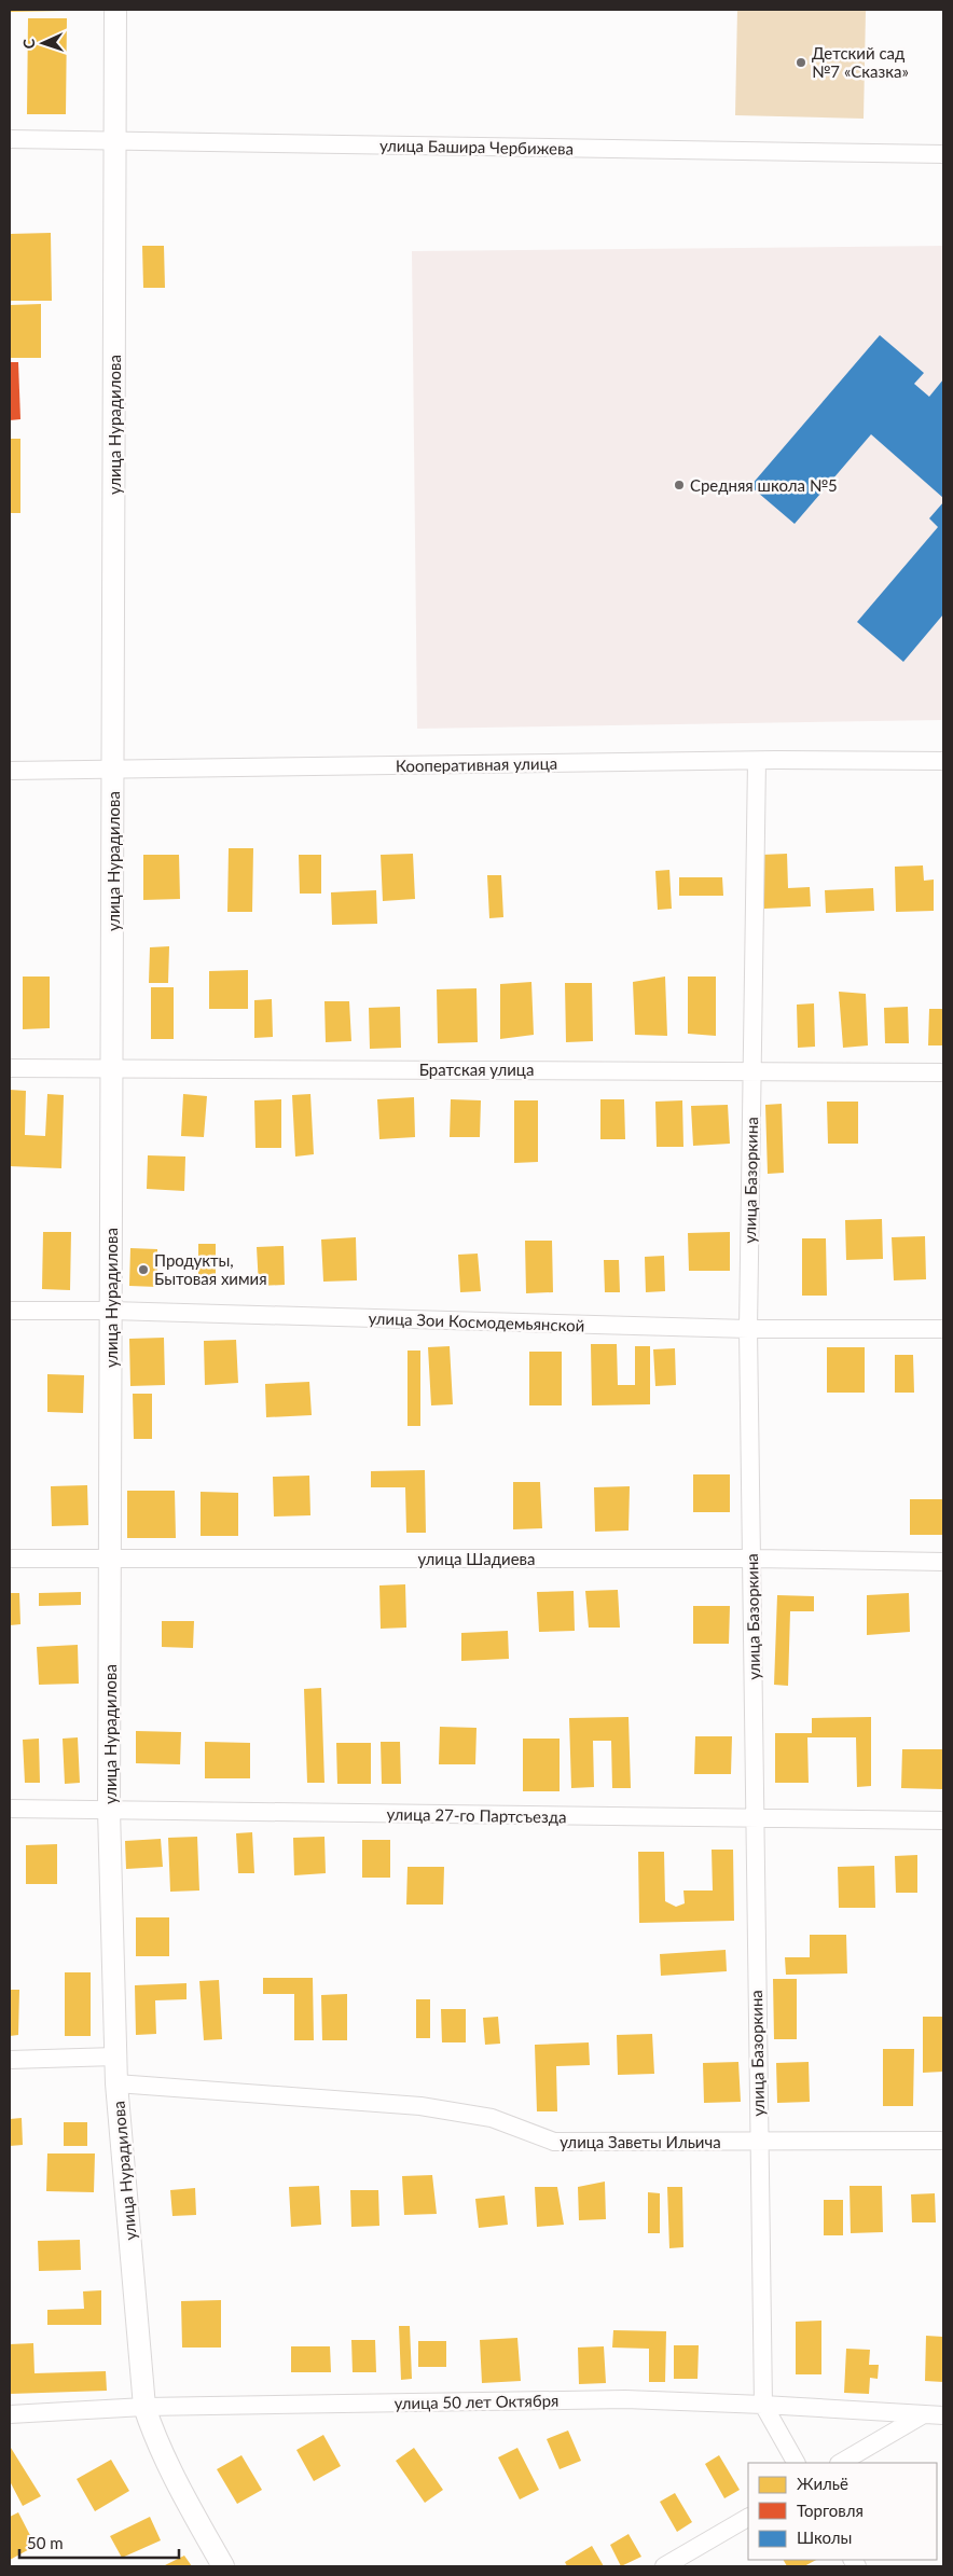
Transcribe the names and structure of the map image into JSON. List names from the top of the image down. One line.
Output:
{"streets":{"street":["улица Башира Чербижева","улица Нурадилова","Кооперативная улица","Братская улица","улица Базоркина","улица Зои Космодемьянской","улица Шадиева","улица 27-го Партсъезда","улица Заветы Ильича","улица 50 лет Октября"]},"crossings":[["улица Башира Чербижева","улица Нурадилова"],["улица Нурадилова","Кооперативная улица"],["улица Нурадилова","Братская улица"],["улица Нурадилова","улица Зои Космодемьянской"],["улица Нурадилова","улица Шадиева"],["улица Нурадилова","улица 27-го Партсъезда"],["улица Нурадилова","улица Заветы Ильича"],["улица Нурадилова","улица 50 лет Октября"],["Кооперативная улица","улица Базоркина"],["Братская улица","улица Базоркина"],["улица Базоркина","улица Зои Космодемьянской"],["улица Базоркина","улица Шадиева"],["улица Базоркина","улица 27-го Партсъезда"],["улица Базоркина","улица Заветы Ильича"],["улица Базоркина","улица 50 лет Октября"]],"places":["Детский сад №7 «Сказка»","Средняя школа №5","Продукты, Бытовая химия"],"legend":["Жильё","Торговля","Школы"],"scale_bar":"50 m","north":"left"}
